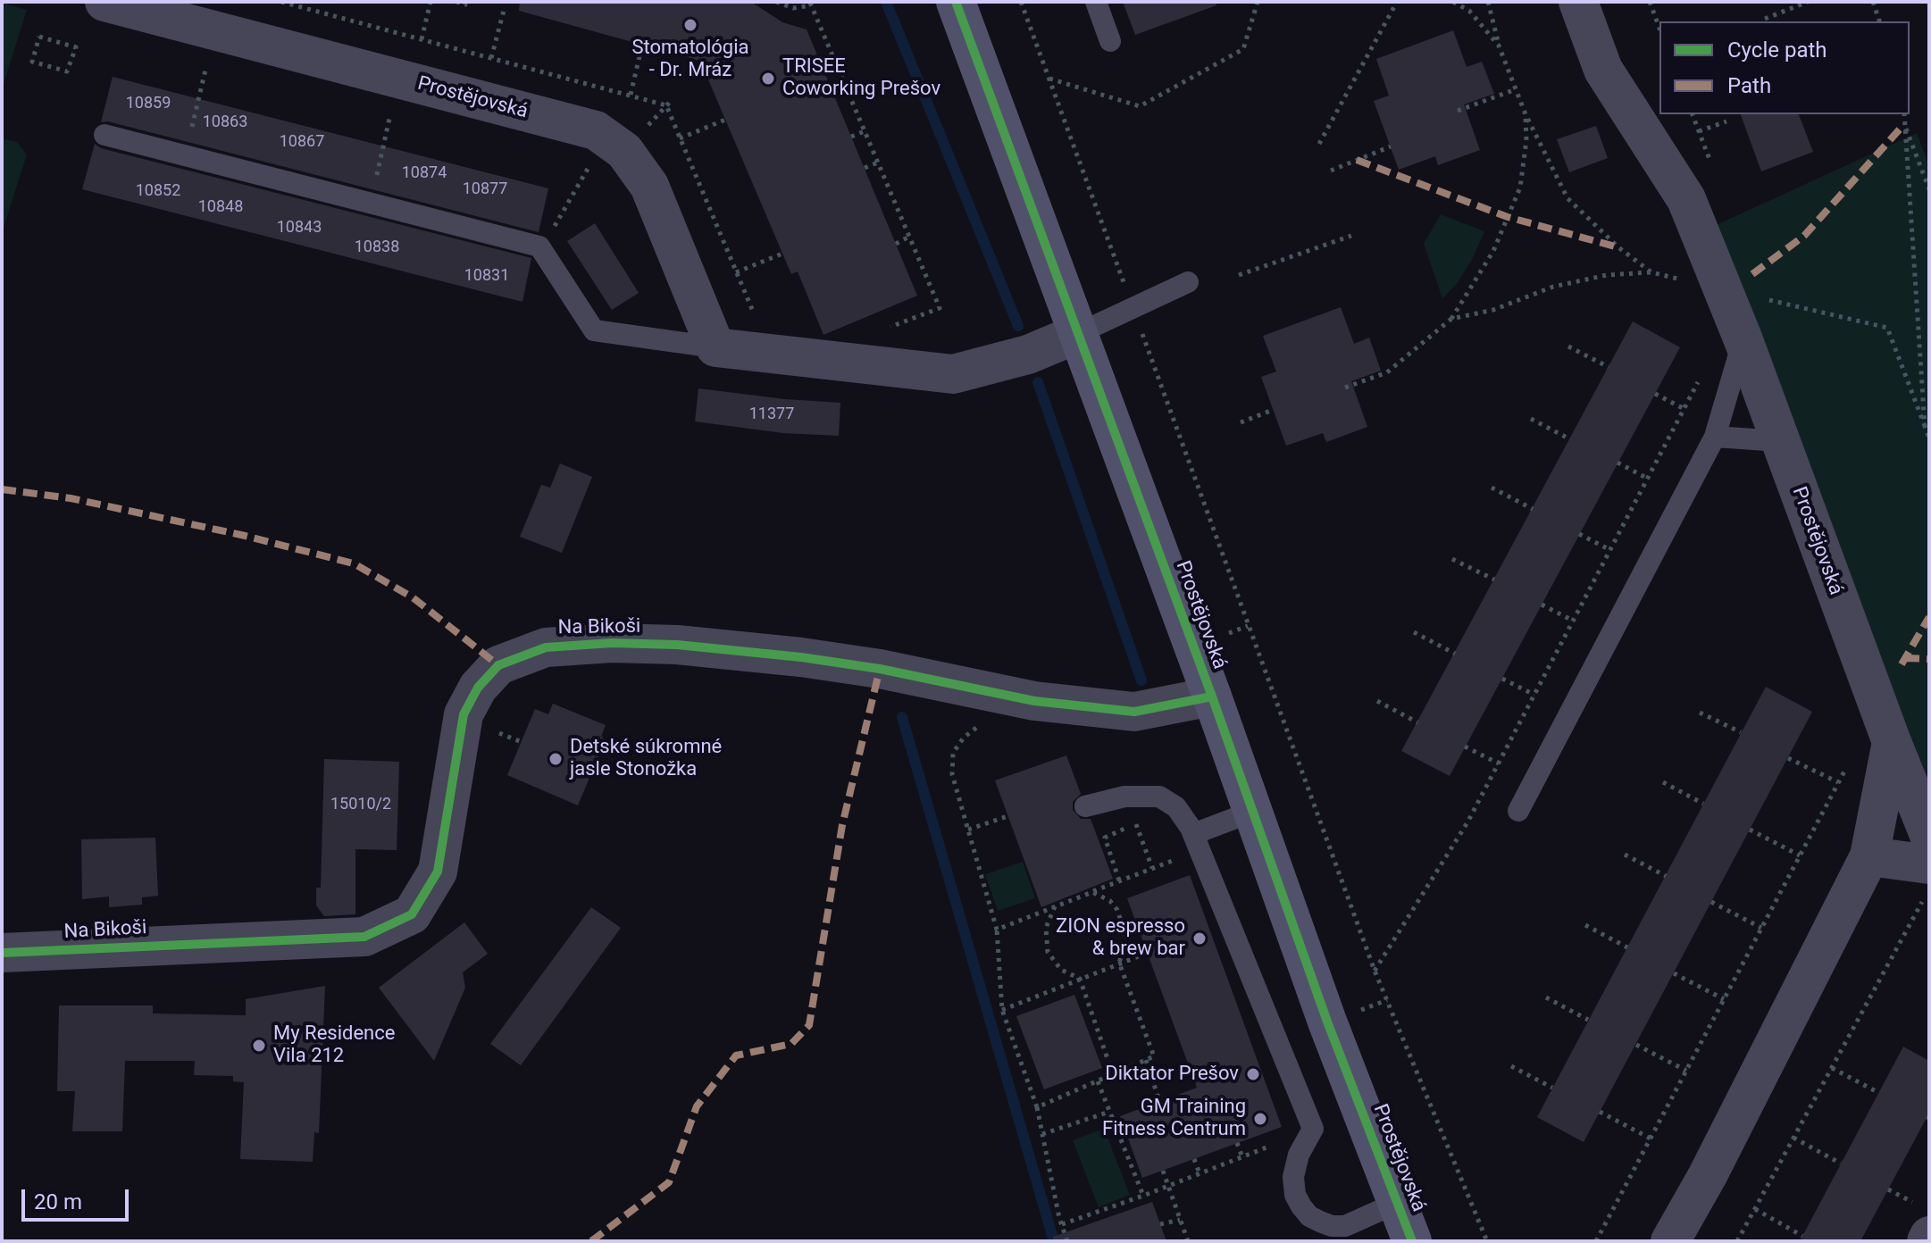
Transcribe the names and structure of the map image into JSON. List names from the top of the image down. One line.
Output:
{"streets":{"street":["Prostějovská","Na Bikoši"]},"crossings":[["Prostějovská","Na Bikoši"]],"places":["Stomatológia - Dr. Mráz","TRISEE Coworking Prešov","Detské súkromné jasle Stonožka","ZION espresso & brew bar","My Residence Vila 212","Diktator Prešov","GM Training Fitness Centrum"],"house_numbers":["10859","10863","10867","10874","10877","10852","10848","10843","10838","10831","11377","15010/2"],"legend":["Cycle path","Path"],"scale_bar":"20 m"}
